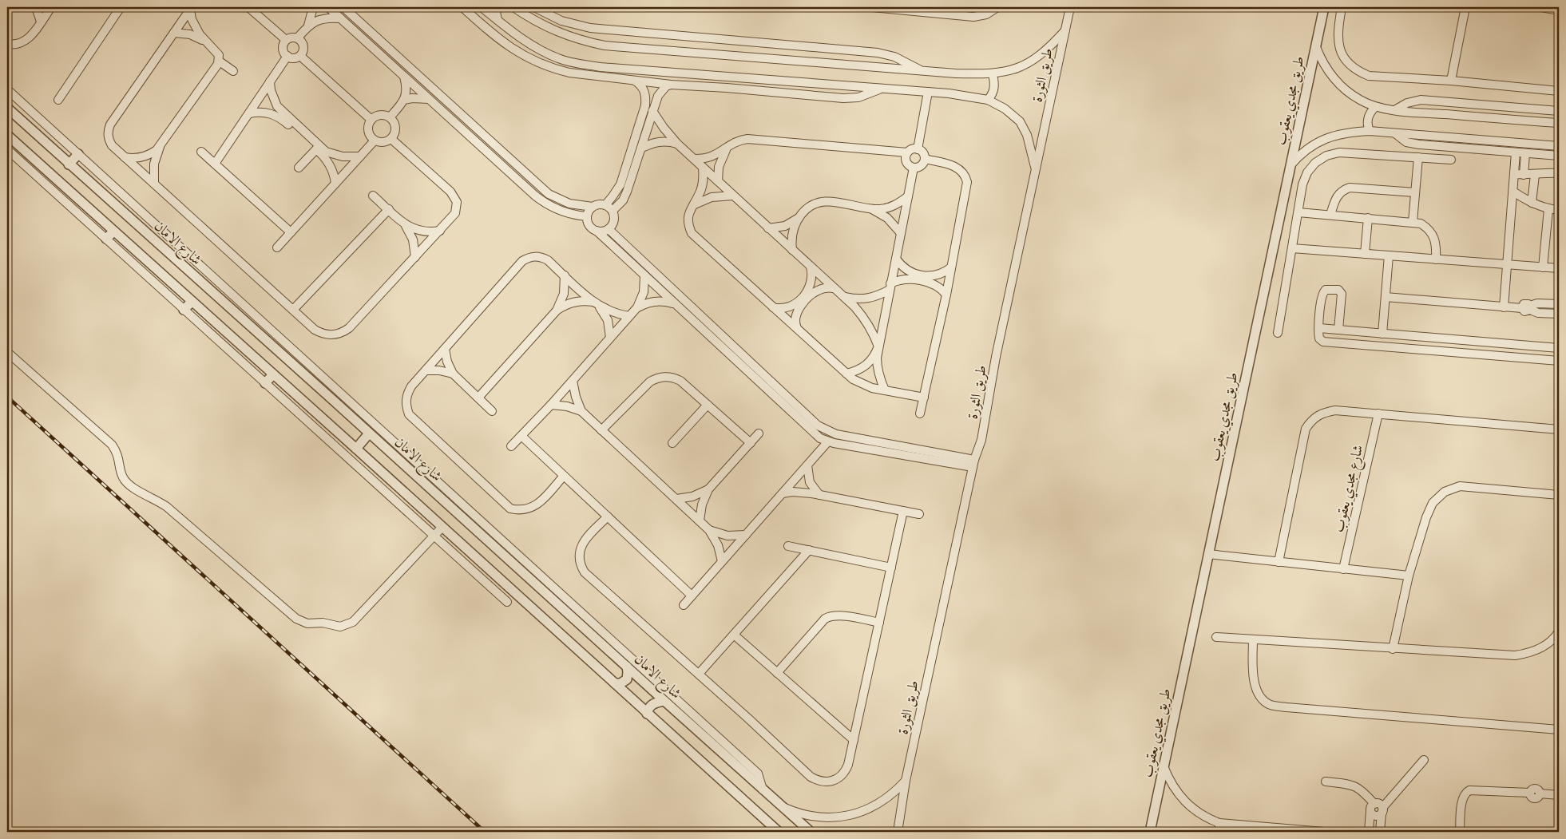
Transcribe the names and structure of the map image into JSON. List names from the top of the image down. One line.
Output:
{"streets":{"street":["طريق الثورة","طريق مجدي يعقوب","شارع الامان","شارع مجدي يعقوب"]}}
